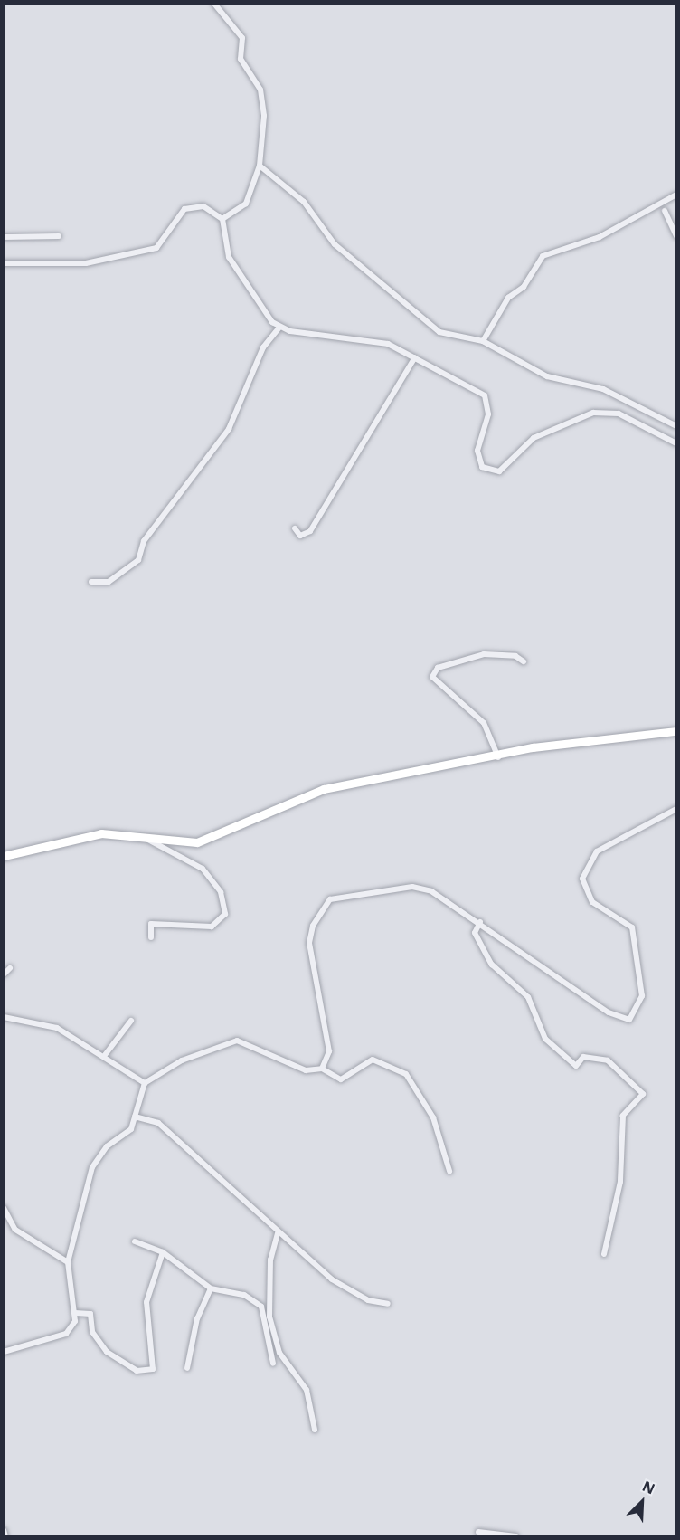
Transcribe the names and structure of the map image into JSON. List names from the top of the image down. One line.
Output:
{"north":"top right"}
